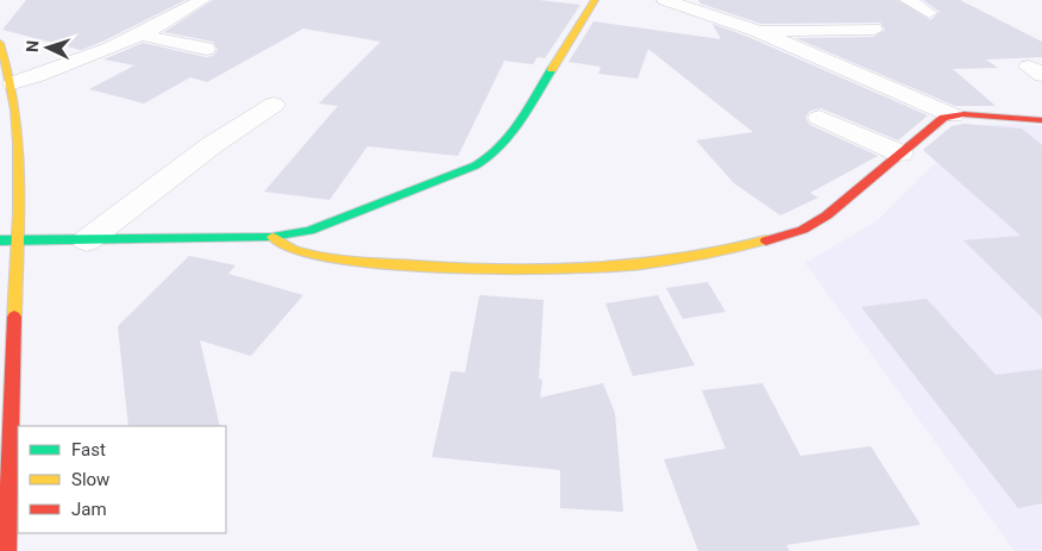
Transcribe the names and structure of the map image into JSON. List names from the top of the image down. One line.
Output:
{"legend":["Fast","Slow","Jam"],"north":"left"}
